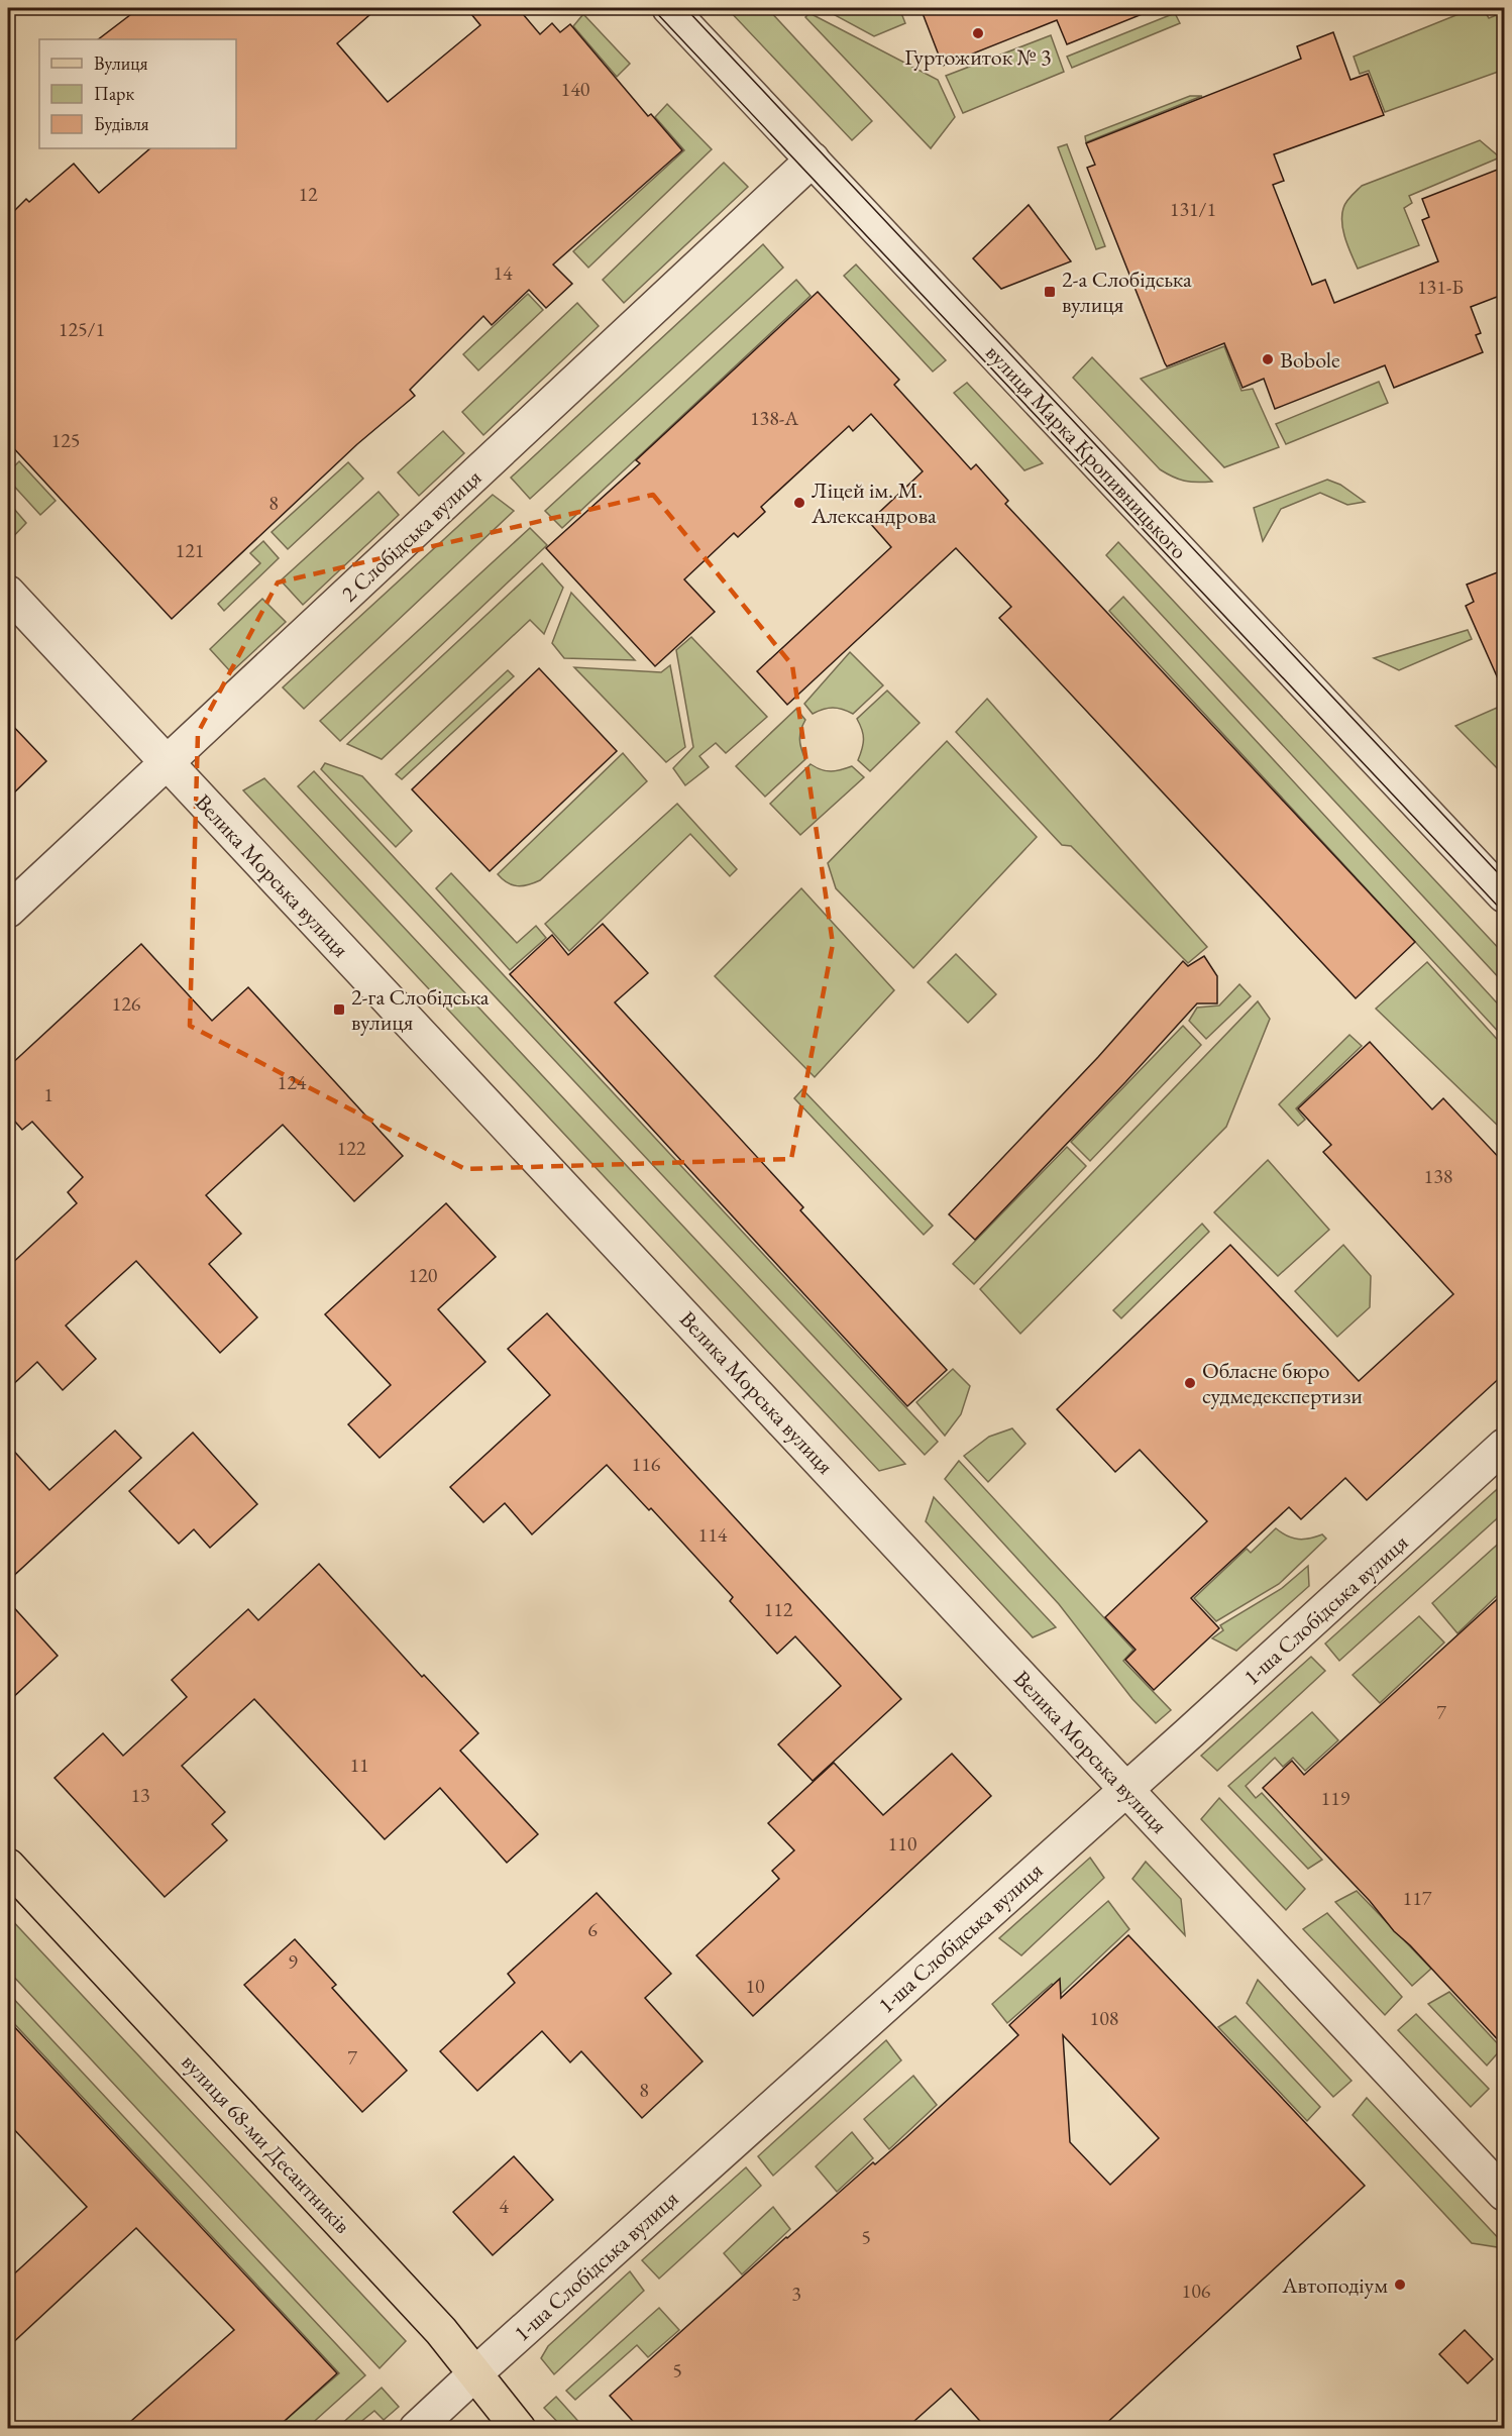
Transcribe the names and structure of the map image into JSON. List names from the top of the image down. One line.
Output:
{"streets":{"main road":["вулиця 68-ми Десантників"],"street":["вулиця Марка Кропивницького","2 Слобідська вулиця","Велика Морська вулиця","1-ша Слобідська вулиця"]},"crossings":[["вулиця Марка Кропивницького","2 Слобідська вулиця"],["2 Слобідська вулиця","Велика Морська вулиця"],["Велика Морська вулиця","1-ша Слобідська вулиця"],["1-ша Слобідська вулиця","вулиця 68-ми Десантників"]],"places":{"other":["Гуртожиток № 3","Bobole","Ліцей ім. М. Александрова","Обласне бюро судмедекспертизи","Автоподіум"],"transit":["2-а Слобідська вулиця","2-га Слобідська вулиця"]},"house_numbers":["140","12","131/1","14","131-Б","125/1","138-А","125","8","121","126","124","1","122","138","120","116","114","112","7","11","13","119","110","117","6","9","10","108","7","8","4","5","106","3","5"],"legend":["Вулиця","Парк","Будівля"]}
